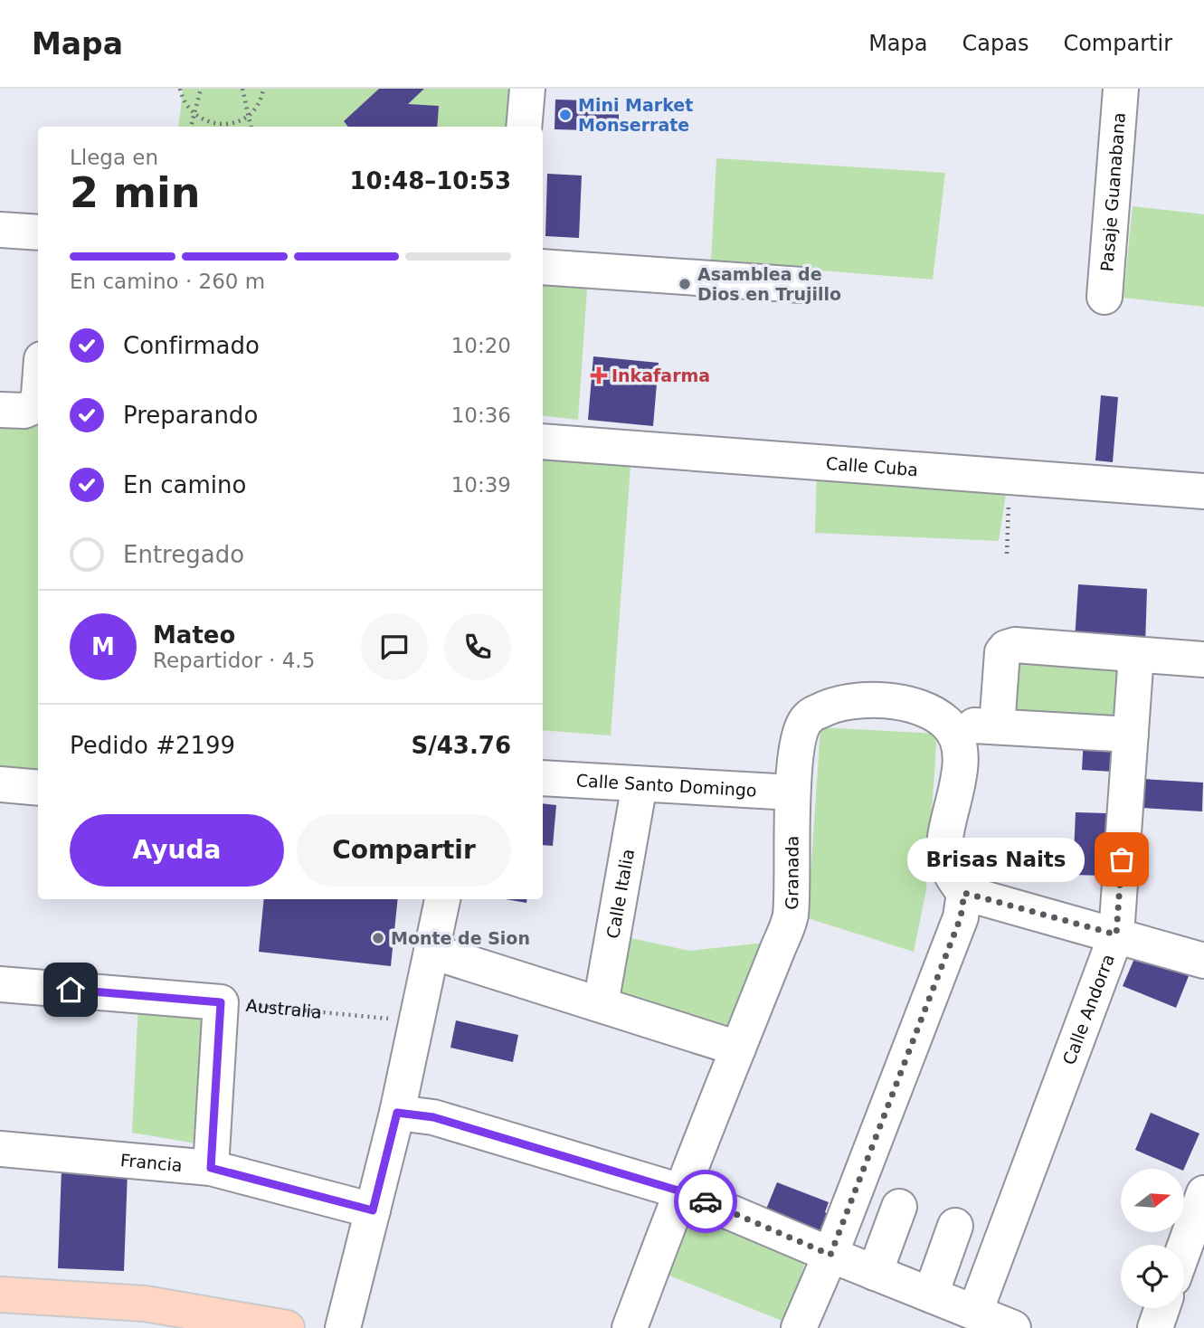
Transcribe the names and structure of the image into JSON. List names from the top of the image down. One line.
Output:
{"streets":{"street":["Pasaje Guanabana","Calle Cuba","Calle Santo Domingo","Granada","Calle Italia","Calle Andorra","Francia"],"path":["Australia"]},"crossings":[["Calle Santo Domingo","Granada"],["Calle Santo Domingo","Calle Italia"]],"places":{"other":["Mini Market Monserrate","Asamblea de Dios en Trujillo","Brisas Naits","Monte de Sion"],"health":["Inkafarma"]},"north":"right","page":{"header":"Mapa","nav":["Mapa","Capas","Compartir"],"heading":["2 min","Llega en","10:48–10:53"],"panel":["Mateo","Repartidor · 4.5","Pedido #2199","S/43.76"],"bar":"En camino · 260 m","list":[["Confirmado","10:20"],["Preparando","10:36"],["En camino","10:39"],"Entregado"],"round":"M","buttons":["Ayuda","Compartir"],"bubble":"Brisas Naits"}}
